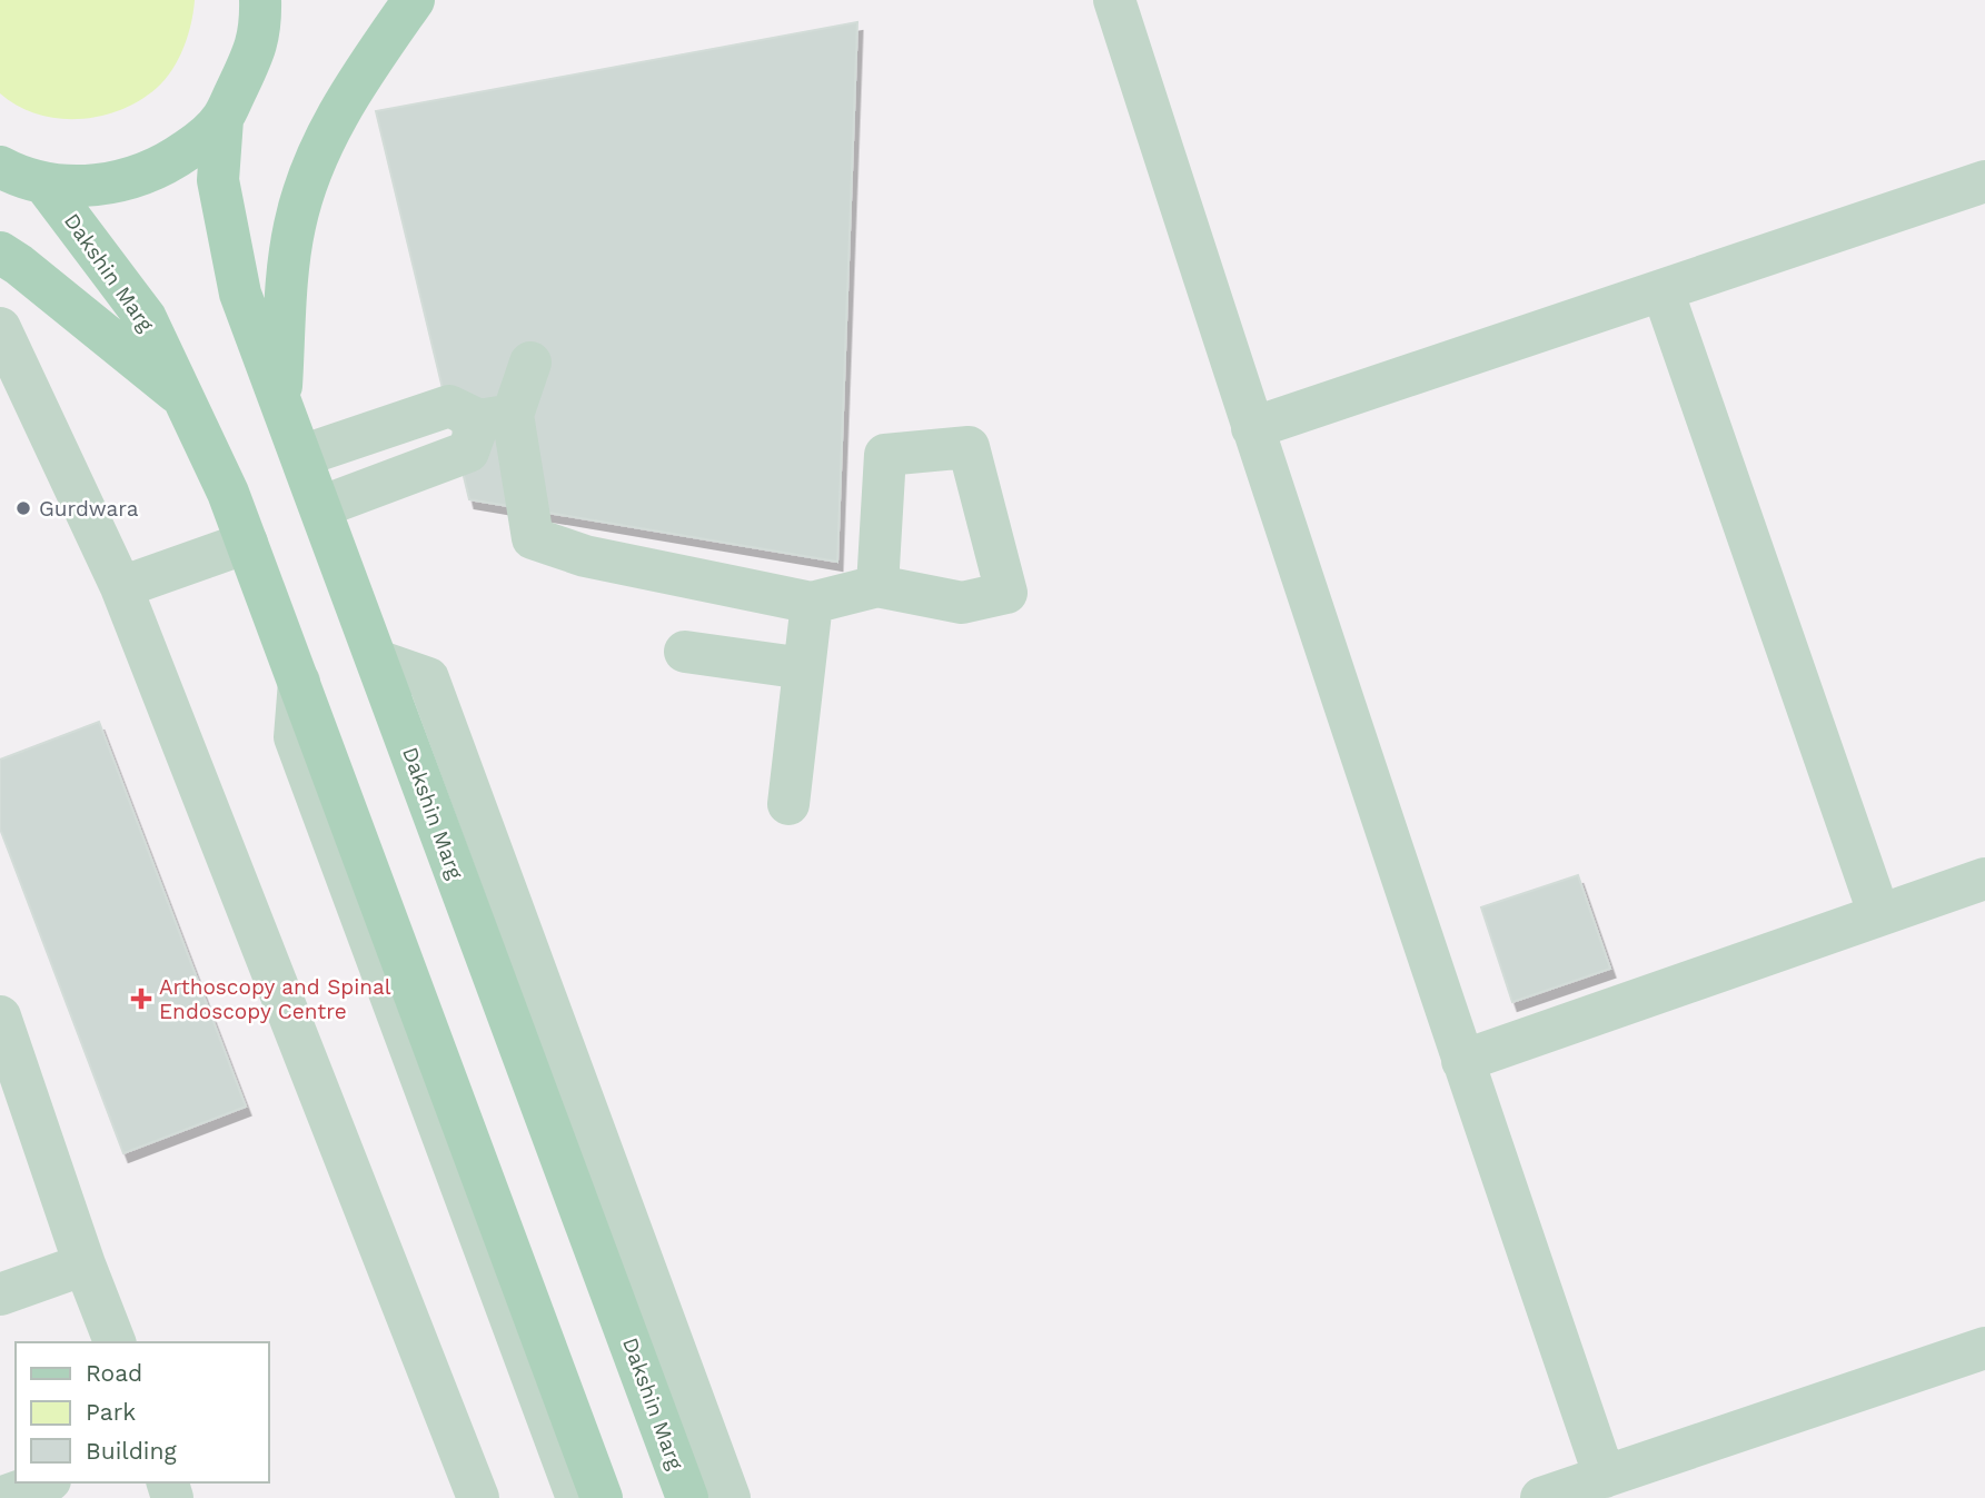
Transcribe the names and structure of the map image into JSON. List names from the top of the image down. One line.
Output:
{"streets":{"main road":["Dakshin Marg"]},"places":{"other":["Gurdwara"],"health":["Arthoscopy and Spinal Endoscopy Centre"]},"legend":["Road","Park","Building"]}
